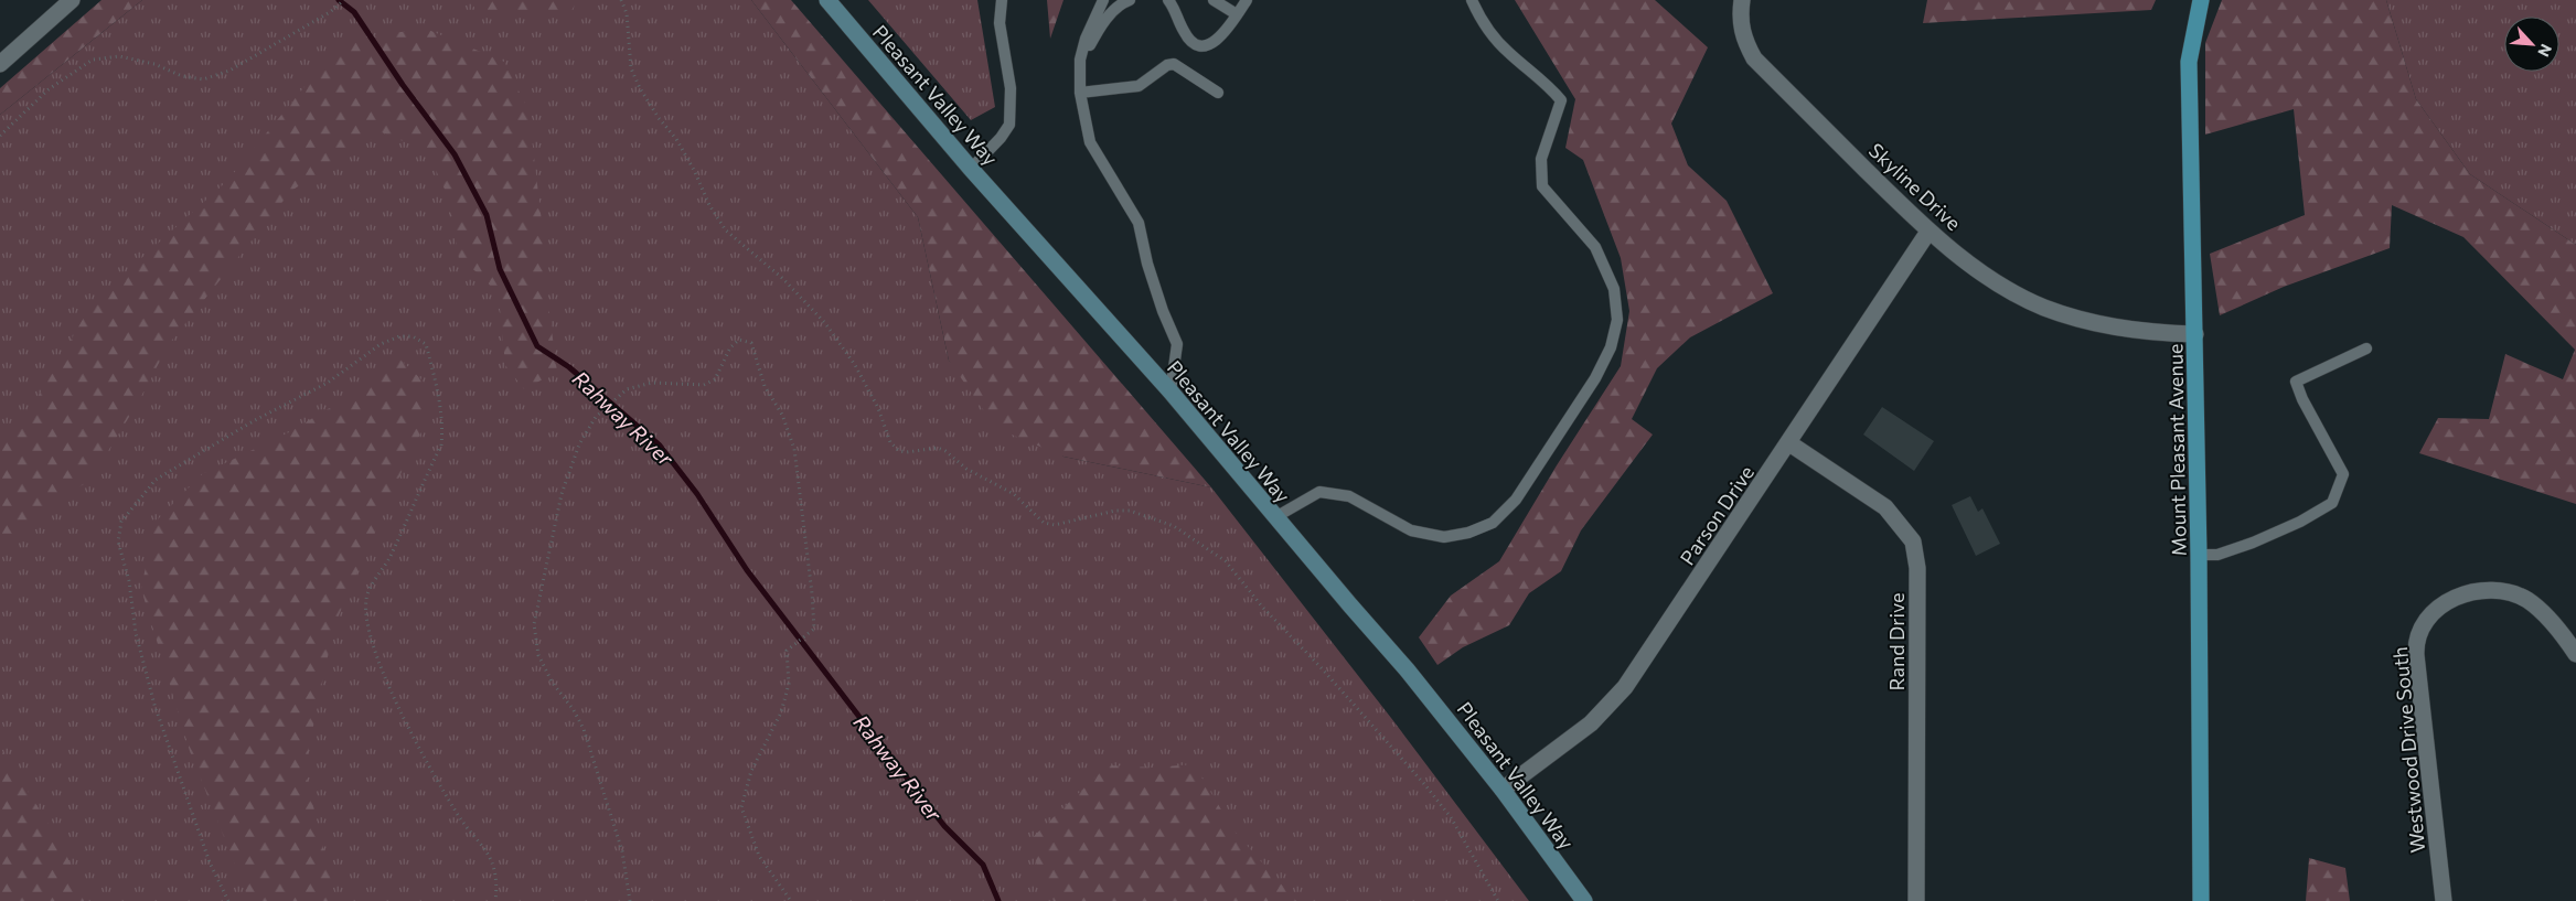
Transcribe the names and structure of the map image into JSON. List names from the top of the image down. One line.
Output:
{"streets":{"main road":["Pleasant Valley Way","Mount Pleasant Avenue"],"street":["Skyline Drive","Parson Drive","Rand Drive","Westwood Drive South"]},"crossings":[["Pleasant Valley Way","Parson Drive"],["Skyline Drive","Mount Pleasant Avenue"],["Skyline Drive","Parson Drive"],["Parson Drive","Rand Drive"]],"water":["Rahway River"],"north":"bottom right"}
